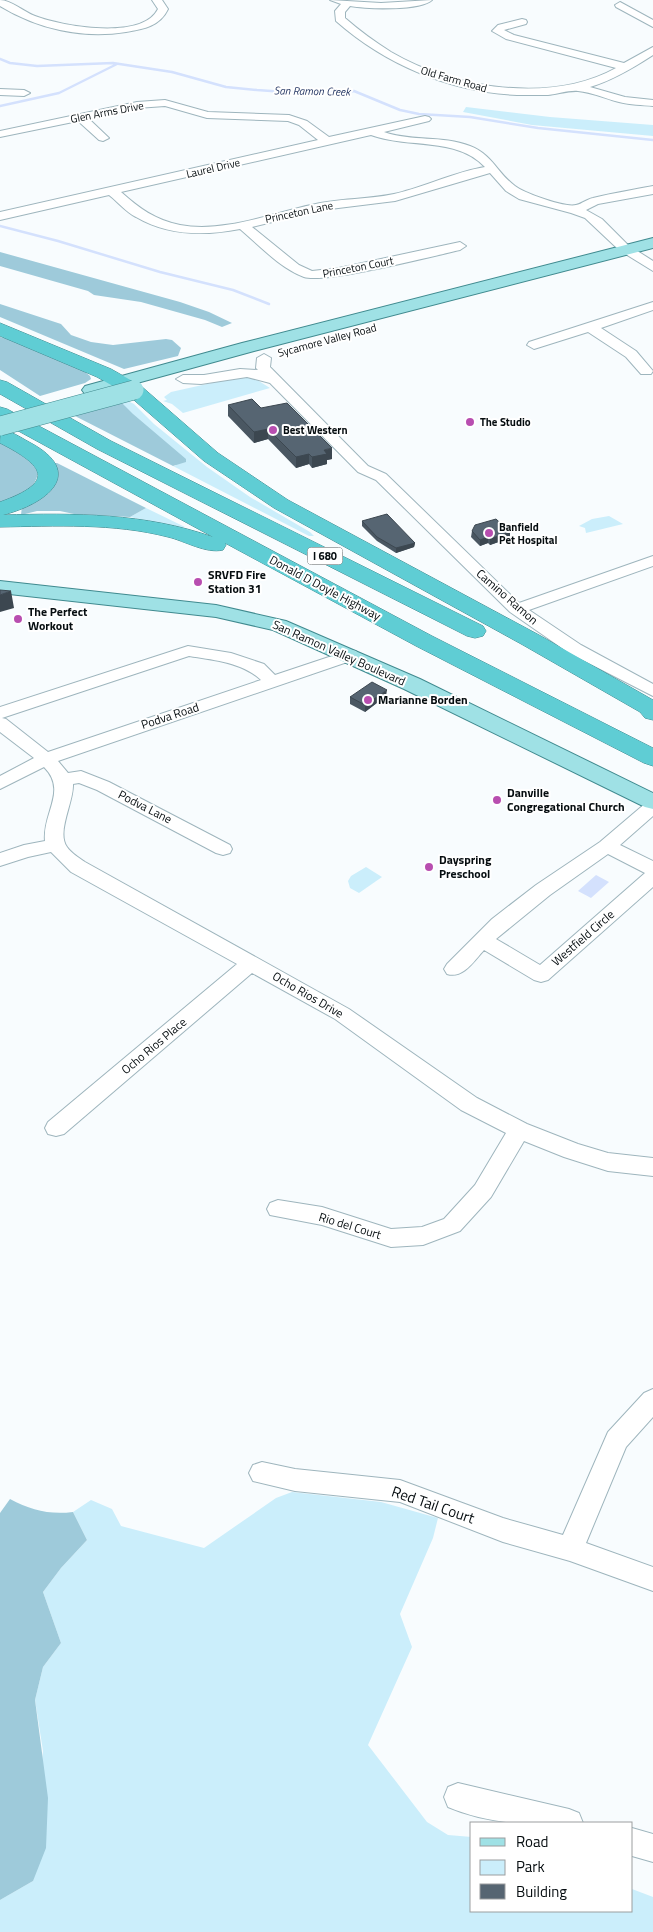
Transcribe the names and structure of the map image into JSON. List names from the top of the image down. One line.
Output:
{"streets":{"highway":["I 680","Donald D Doyle Highway"],"main road":["Sycamore Valley Road","San Ramon Valley Boulevard"],"street":["Old Farm Road","Glen Arms Drive","Laurel Drive","Princeton Lane","Princeton Court","Camino Ramon","Podva Road","Podva Lane","Westfield Circle","Ocho Rios Drive","Ocho Rios Place","Rio del Court","Red Tail Court"]},"crossings":[["Glen Arms Drive","Laurel Drive"],["Laurel Drive","Princeton Lane"],["Princeton Lane","Princeton Court"],["Sycamore Valley Road","Donald D Doyle Highway"],["Sycamore Valley Road","Camino Ramon"],["San Ramon Valley Boulevard","Podva Road"],["Ocho Rios Drive","Ocho Rios Place"],["Ocho Rios Drive","Rio del Court"]],"water":["San Ramon Creek"],"places":["The Studio","Best Western","Banfield Pet Hospital","SRVFD Fire Station 31","The Perfect Workout","Marianne Borden","Danville Congregational Church","Dayspring Preschool"],"legend":["Road","Park","Building"]}
